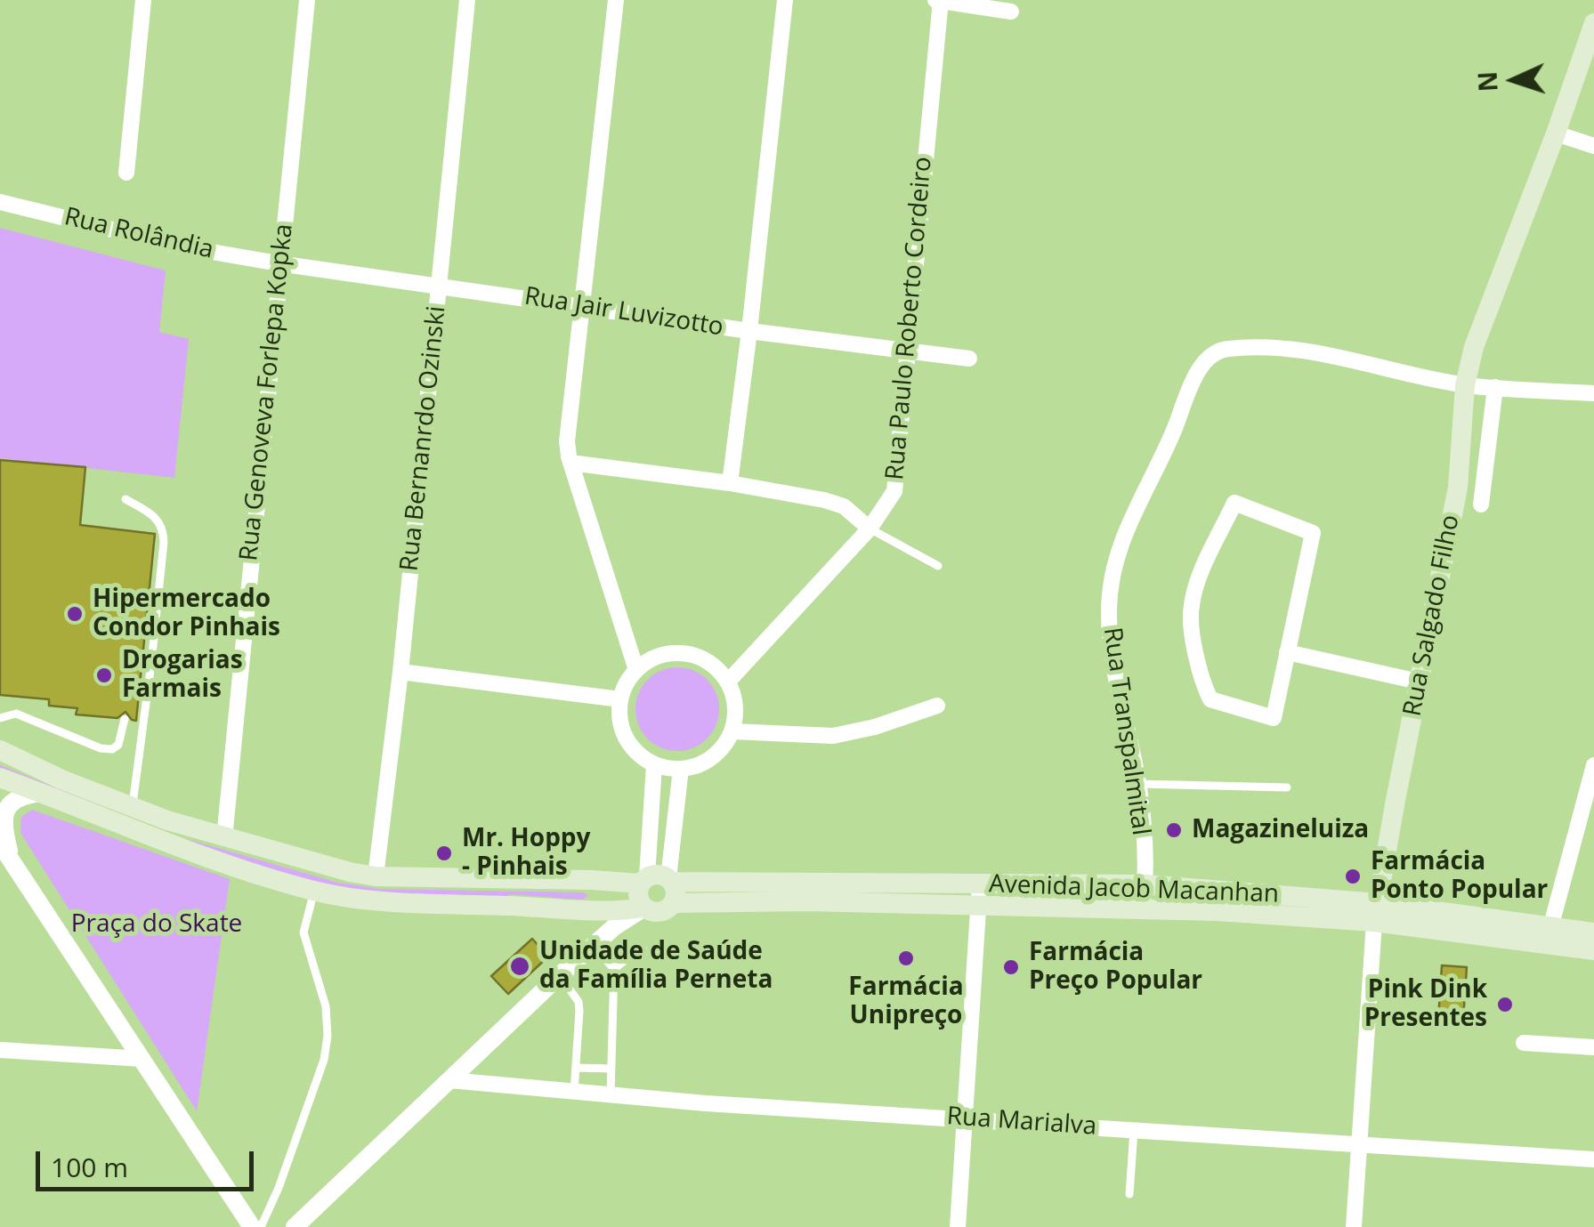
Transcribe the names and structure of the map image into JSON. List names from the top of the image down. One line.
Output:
{"streets":{"main road":["Rua Salgado Filho","Avenida Jacob Macanhan"],"street":["Rua Rolândia","Rua Jair Luvizotto","Rua Paulo Roberto Cordeiro","Rua Genoveva Forlepa Kopka","Rua Bernanrdo Ozinski","Rua Transpalmital","Rua Marialva"]},"crossings":[["Rua Rolândia","Rua Jair Luvizotto"],["Rua Rolândia","Rua Genoveva Forlepa Kopka"],["Rua Jair Luvizotto","Rua Paulo Roberto Cordeiro"],["Rua Jair Luvizotto","Rua Genoveva Forlepa Kopka"],["Rua Jair Luvizotto","Rua Bernanrdo Ozinski"],["Rua Genoveva Forlepa Kopka","Avenida Jacob Macanhan"],["Rua Bernanrdo Ozinski","Avenida Jacob Macanhan"],["Rua Salgado Filho","Rua Transpalmital"],["Rua Salgado Filho","Avenida Jacob Macanhan"],["Rua Salgado Filho","Rua Marialva"],["Rua Transpalmital","Avenida Jacob Macanhan"]],"parks":["Praça do Skate"],"places":["Hipermercado Condor Pinhais","Drogarias Farmais","Magazineluiza","Mr. Hoppy - Pinhais","Farmácia Ponto Popular","Farmácia Unipreço","Unidade de Saúde da Família Perneta","Farmácia Preço Popular","Pink Dink Presentes"],"scale_bar":"100 m","north":"left"}
